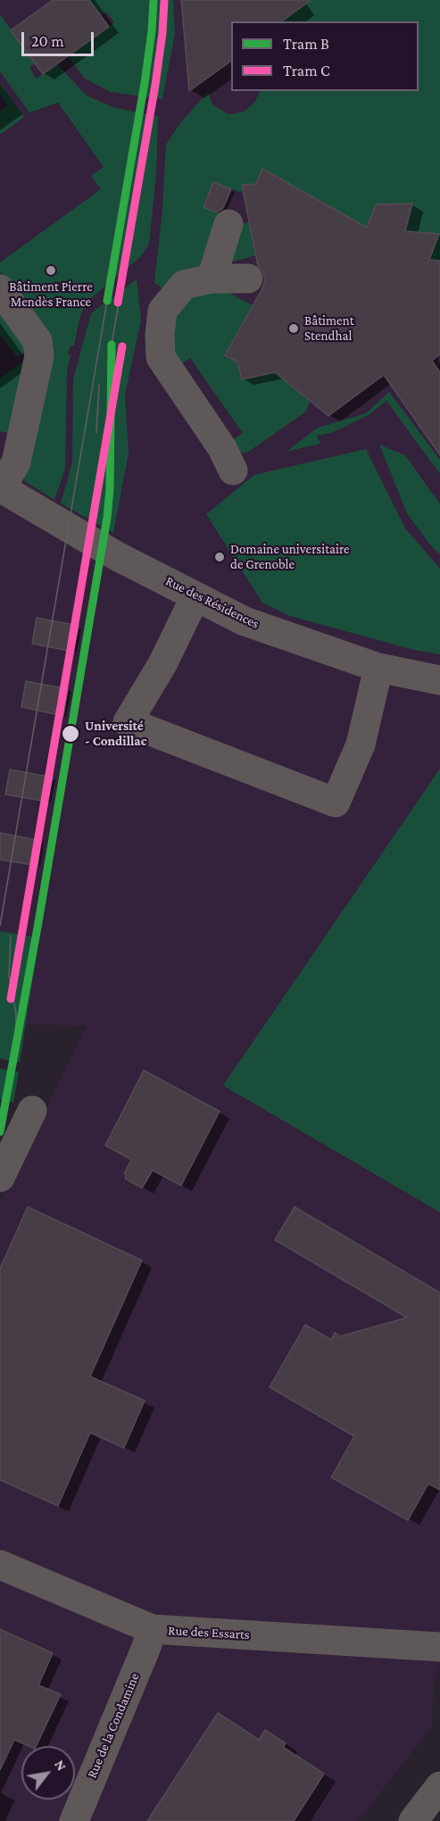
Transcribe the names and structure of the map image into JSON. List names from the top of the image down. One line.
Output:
{"streets":{"street":["Rue des Résidences","Rue des Essarts","Rue de la Condamine"]},"crossings":[["Rue des Essarts","Rue de la Condamine"]],"places":["Bâtiment Pierre Mendès France","Bâtiment Stendhal","Domaine universitaire de Grenoble","Université - Condillac"],"lines":["tram line B","tram line C"],"legend":["Tram B","Tram C"],"scale_bar":"20 m","north":"top right"}
